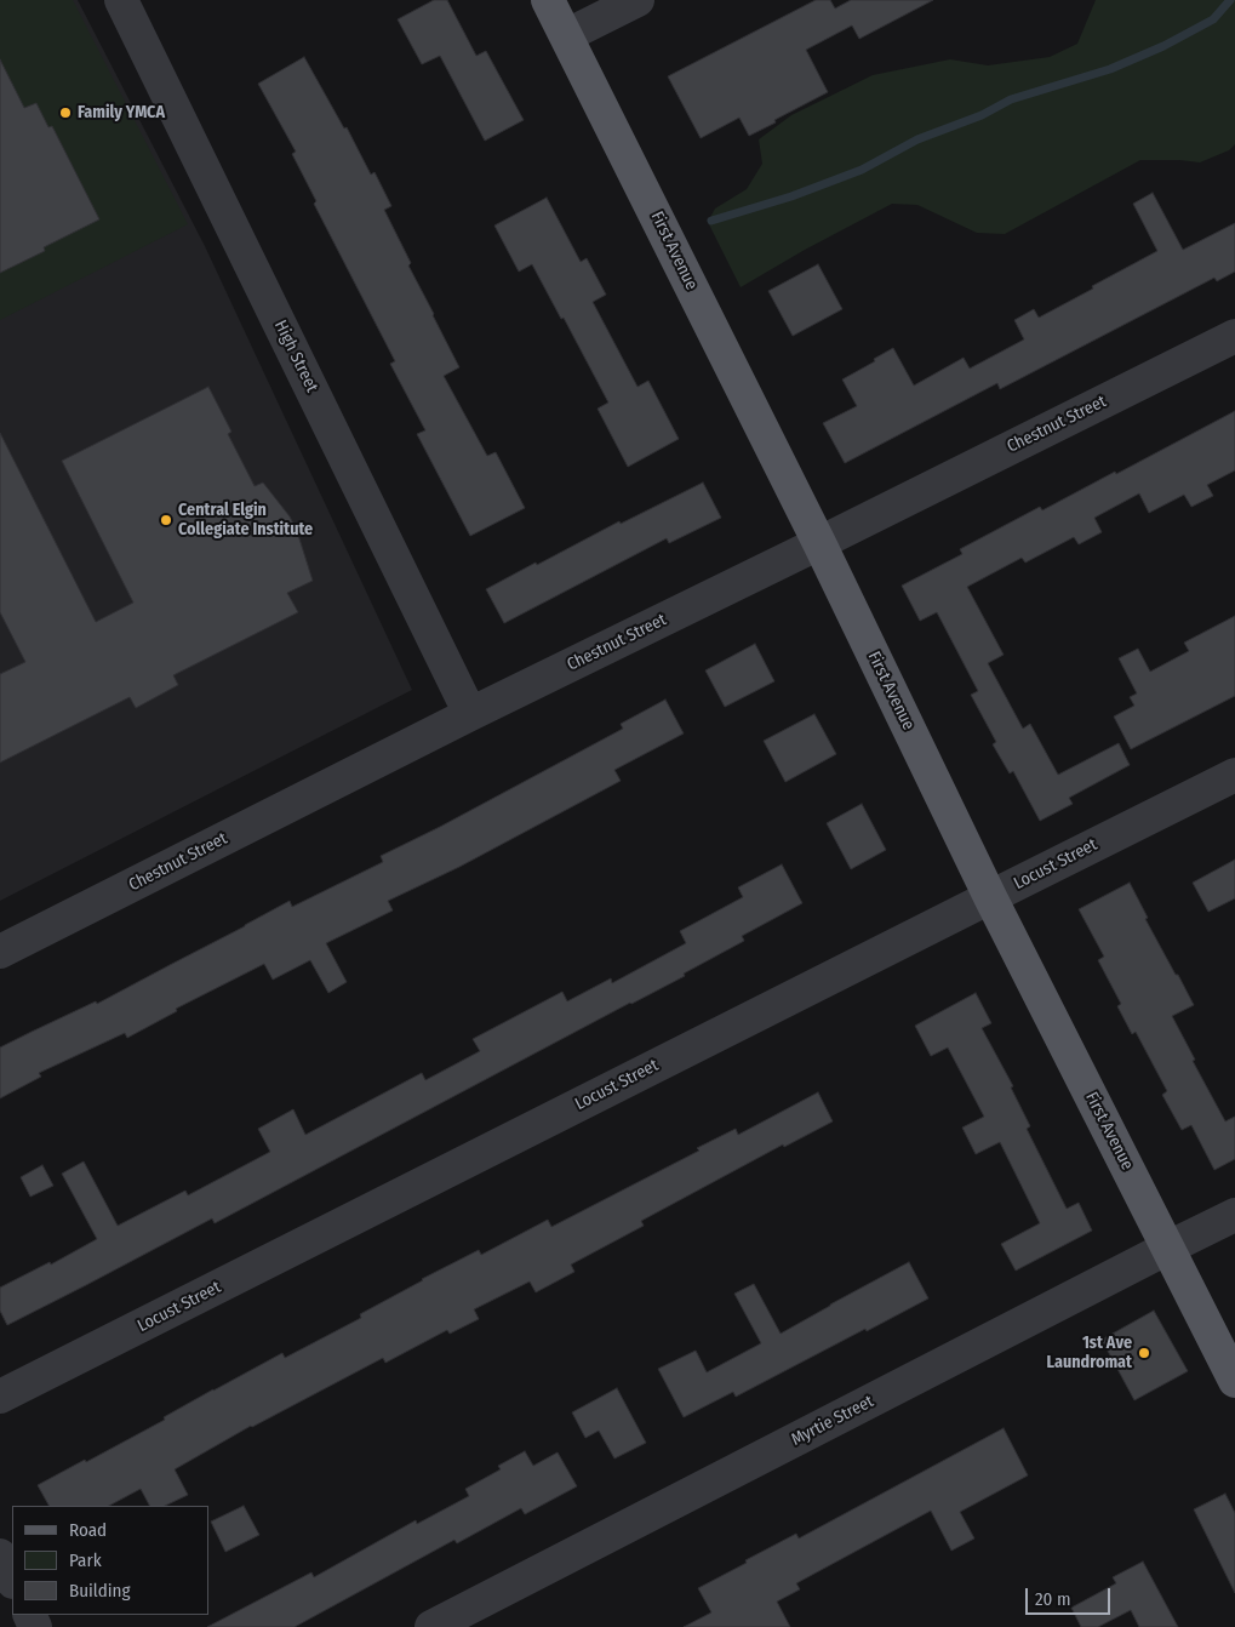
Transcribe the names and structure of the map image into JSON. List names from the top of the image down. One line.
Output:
{"streets":{"main road":["First Avenue"],"street":["High Street","Chestnut Street","Locust Street","Myrtie Street"]},"crossings":[["First Avenue","Chestnut Street"],["First Avenue","Locust Street"],["First Avenue","Myrtie Street"],["High Street","Chestnut Street"]],"places":["Family YMCA","Central Elgin Collegiate Institute","1st Ave Laundromat"],"legend":["Road","Park","Building"],"scale_bar":"20 m"}
